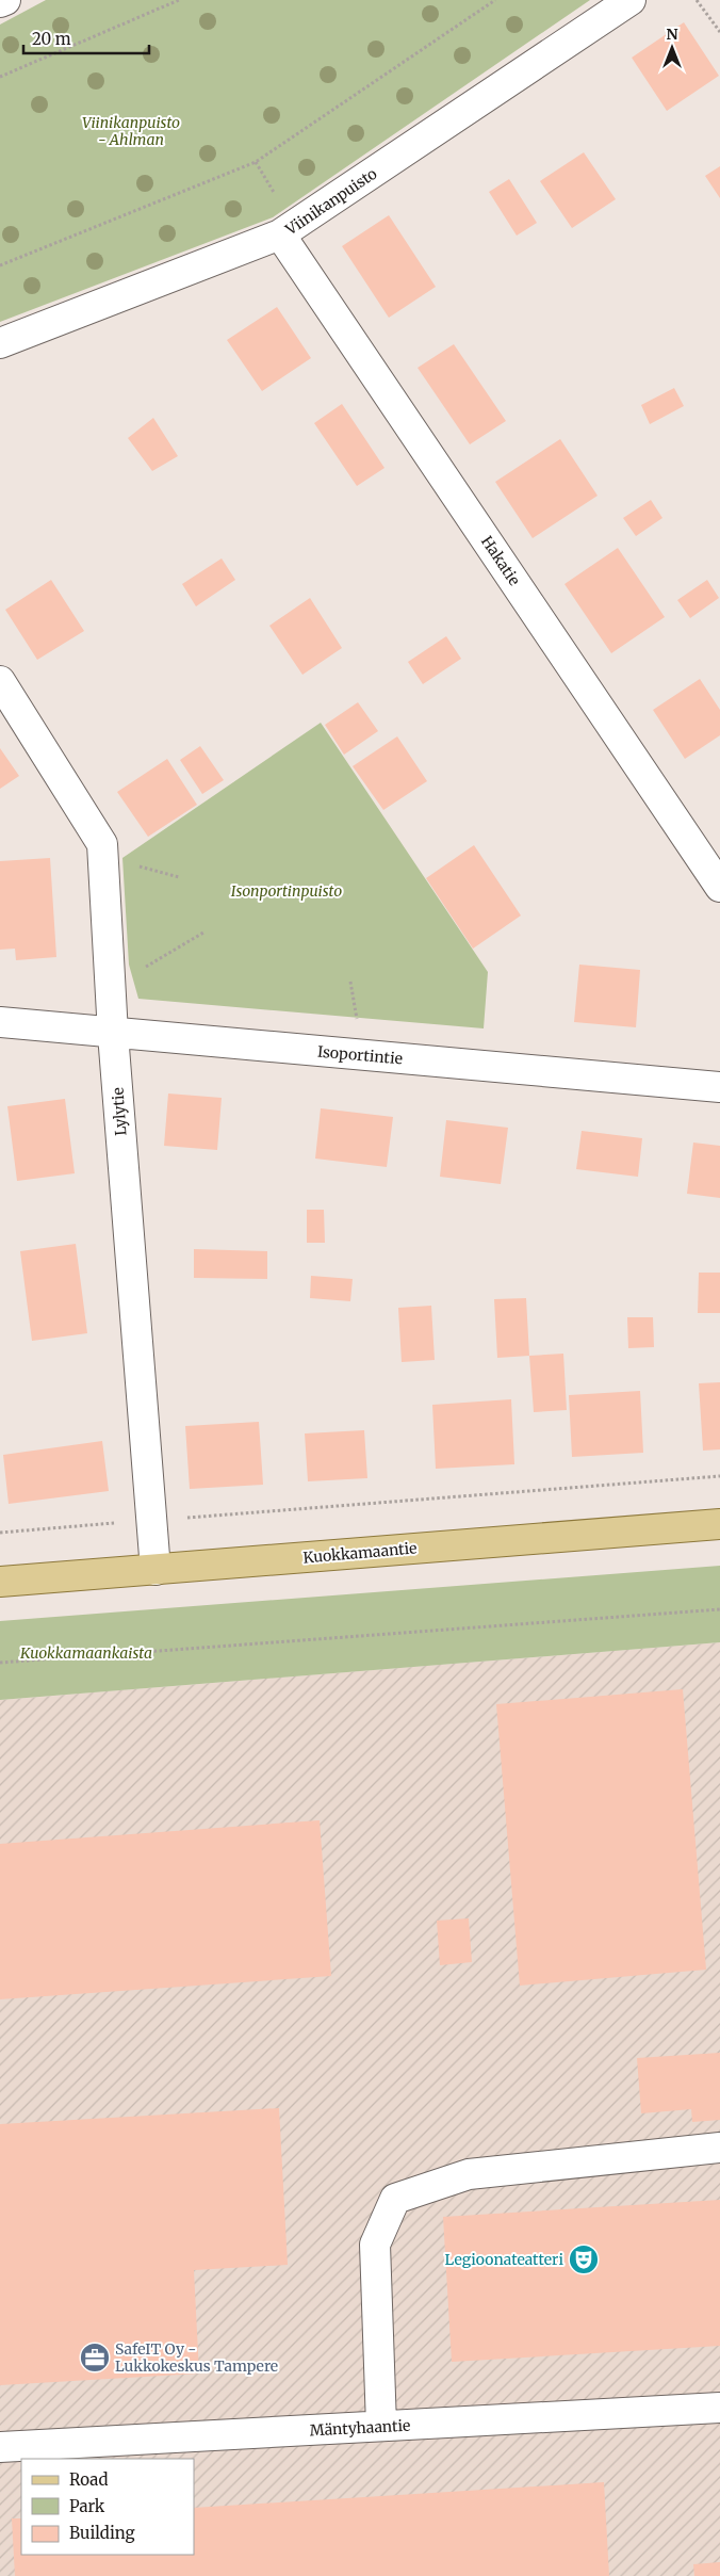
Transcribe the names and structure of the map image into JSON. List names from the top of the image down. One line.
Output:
{"streets":{"main road":["Kuokkamaantie"],"street":["Viinikanpuisto","Hakatie","Isoportintie","Lylytie","Mäntyhaantie"]},"crossings":[["Viinikanpuisto","Hakatie"],["Isoportintie","Lylytie"],["Lylytie","Kuokkamaantie"]],"parks":["Viinikanpuisto - Ahlman","Isonportinpuisto","Kuokkamaankaista"],"places":{"theatre":["Legioonateatteri"],"office":["SafeIT Oy - Lukkokeskus Tampere"]},"legend":["Road","Park","Building"],"scale_bar":"20 m","north":"top"}
